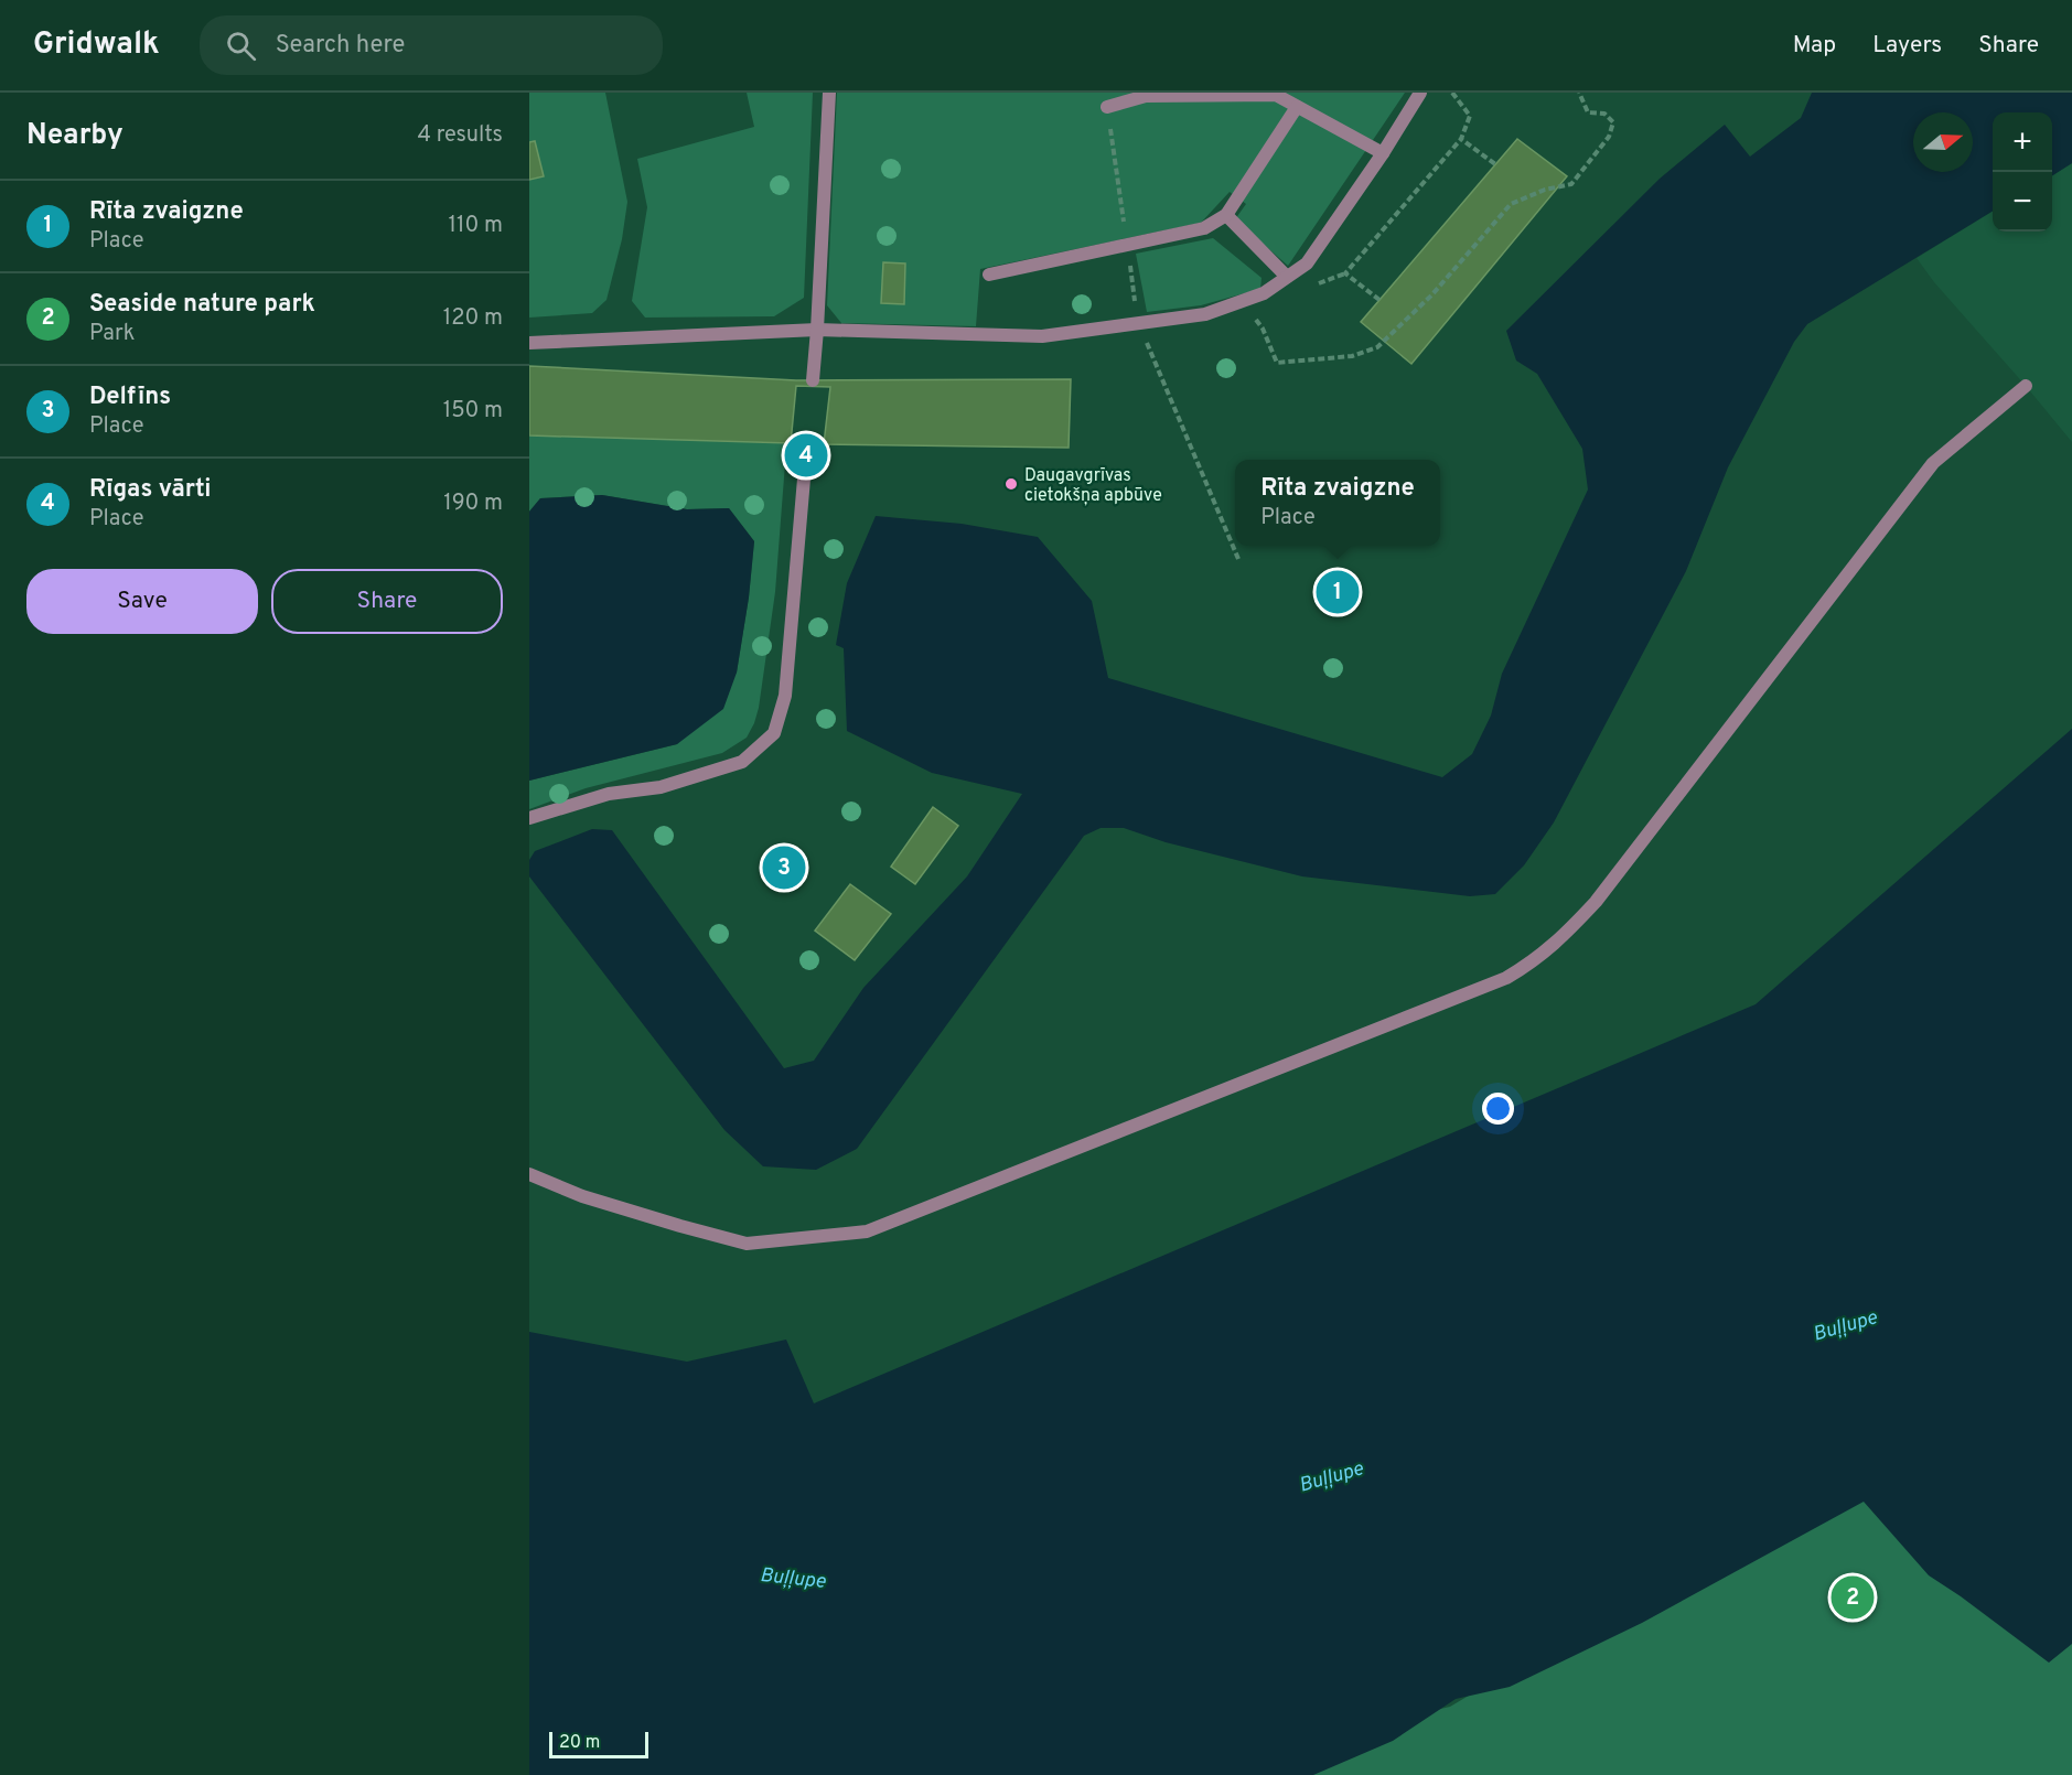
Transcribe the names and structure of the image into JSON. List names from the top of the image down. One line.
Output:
{"water":["Buļļupe"],"places":["Daugavgrīvas cietokšņa apbūve"],"scale_bar":"20 m","north":"right","page":{"header":"Gridwalk","search":"Search here","nav":["Map","Layers","Share"],"heading":["Nearby","4 results"],"map_buttons":["+","−"],"list":[{"mark":"1","name":"Rīta zvaigzne","note":"Place","value":"110 m"},{"mark":"2","name":"Seaside nature park","note":"Park","value":"120 m"},{"mark":"3","name":"Delfīns","note":"Place","value":"150 m"},{"mark":"4","name":"Rīgas vārti","note":"Place","value":"190 m"}],"pins":["4","1","3","2"],"popup":["Rīta zvaigzne","Place"],"buttons":["Save","Share"],"scale":"20 m"}}
